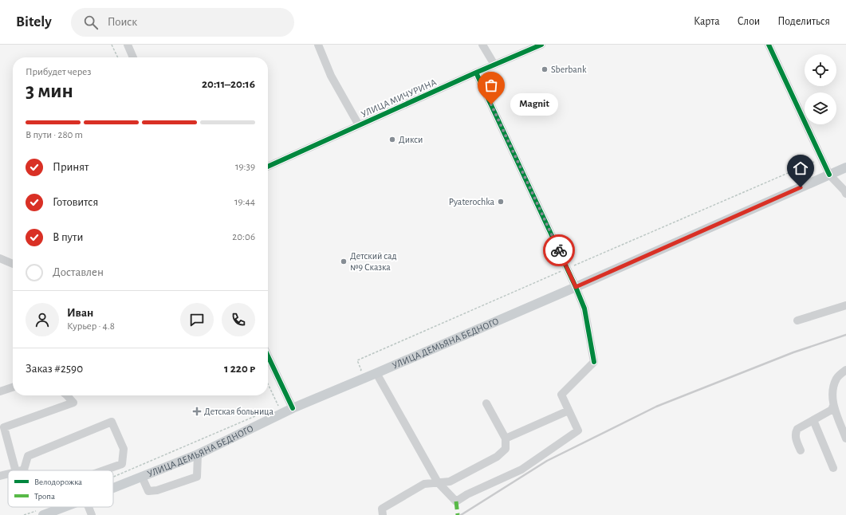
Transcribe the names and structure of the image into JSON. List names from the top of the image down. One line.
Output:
{"streets":{"main road":["УЛИЦА ДЕМЬЯНА БЕДНОГО"],"street":["УЛИЦА МИЧУРИНА"]},"places":{"other":["Sberbank","Magnit","Дикси","Pyaterochka","Детский сад №9 Сказка"],"health":["Детская больница"]},"legend":["Велодорожка","Тропа"],"page":{"header":"Bitely","search":"Поиск","nav":["Карта","Слои","Поделиться"],"heading":["3 мин","Прибудет через","20:11–20:16"],"panel":["Иван","Курьер · 4.8","Заказ #2590","1 220 ₽"],"bubble":"Magnit","bar":"В пути · 280 m","list":[["Принят","19:39"],["Готовится","19:44"],["В пути","20:06"],"Доставлен"]}}
